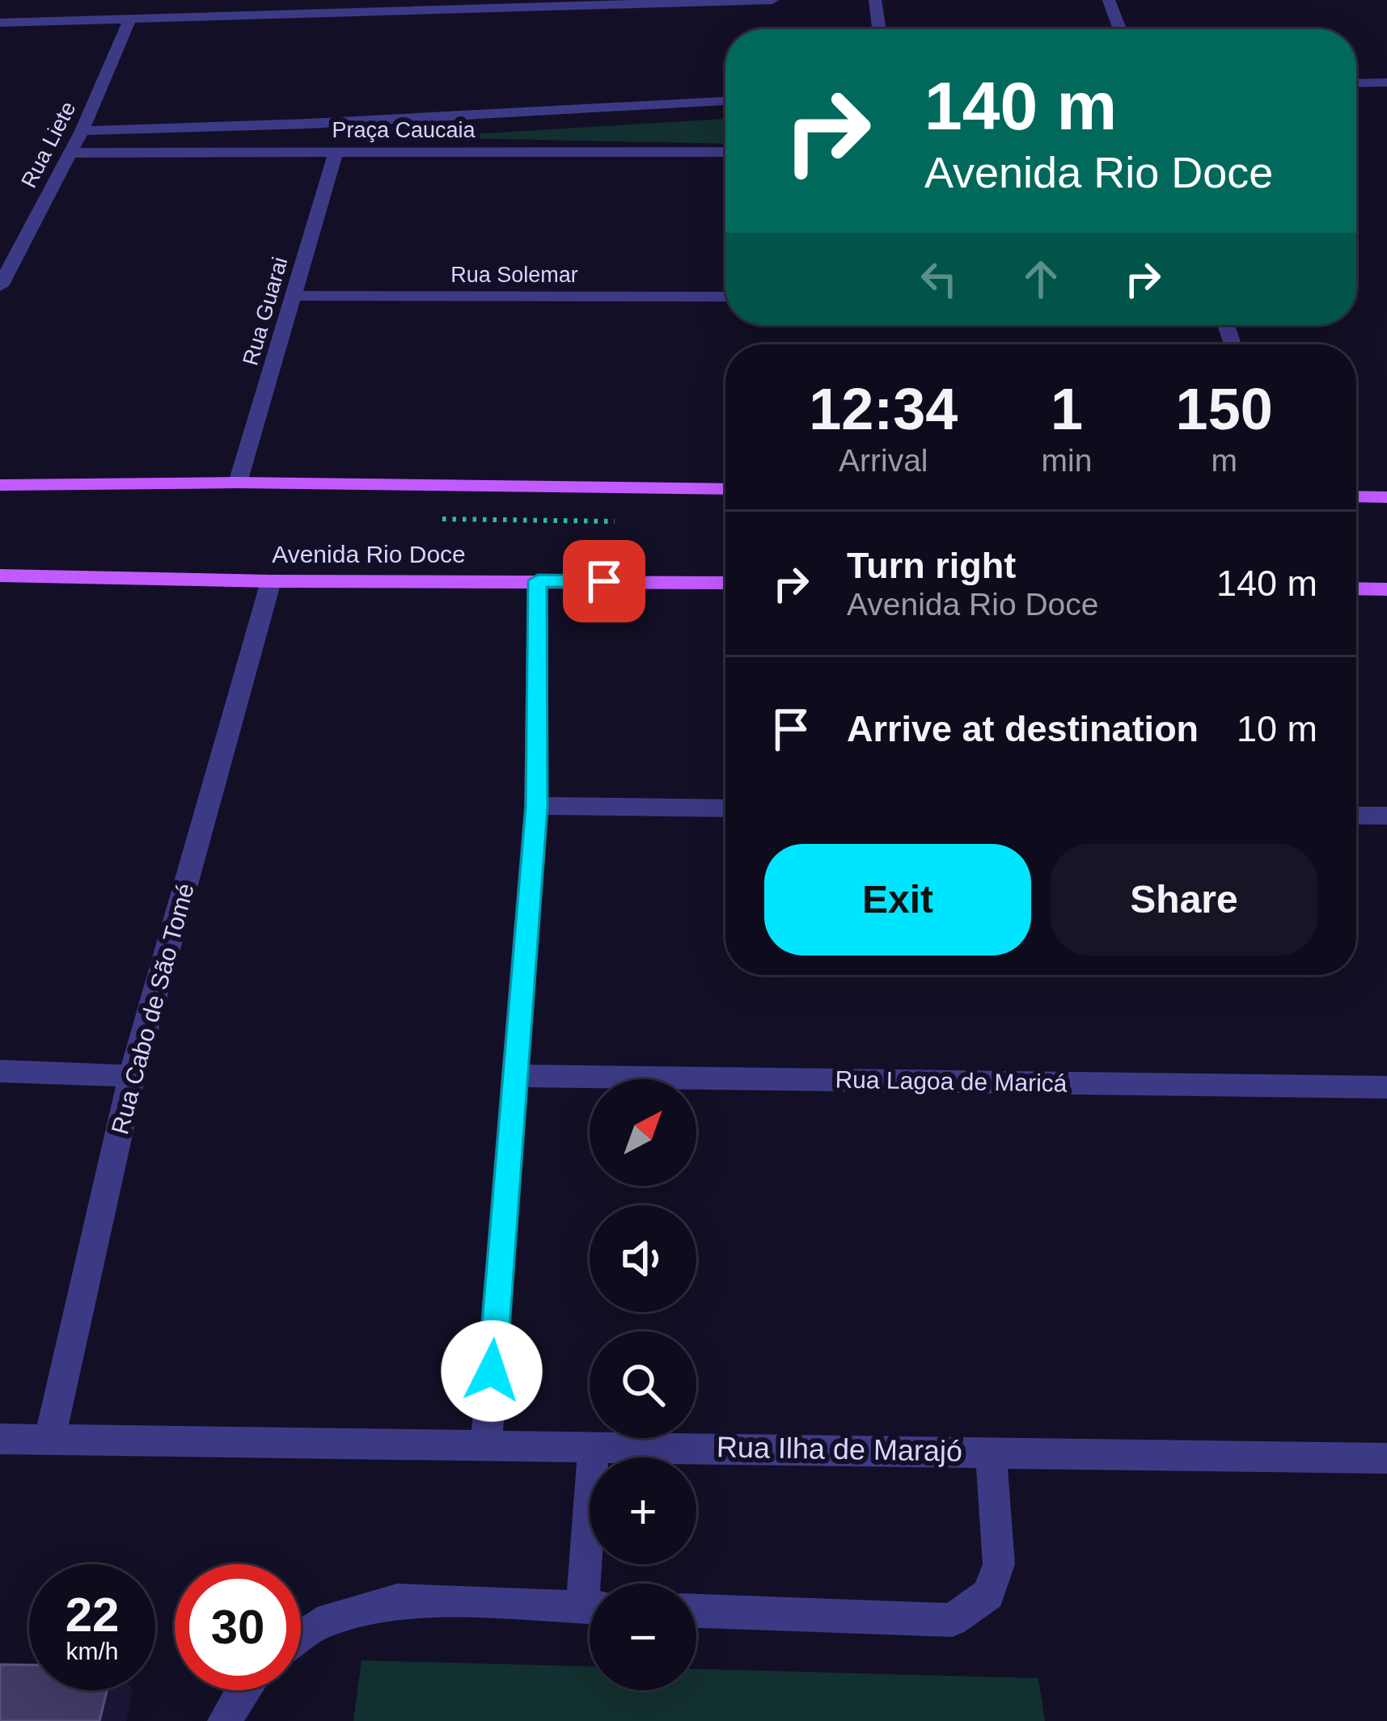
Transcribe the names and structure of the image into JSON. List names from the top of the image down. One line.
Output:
{"streets":{"main road":["Avenida Rio Doce"],"street":["Praça Caucaia","Rua Liete","Rua Solemar","Rua Guarai","Rua Cabo de São Tomé","Rua Lagoa de Maricá","Rua Ilha de Marajó"]},"crossings":[["Praça Caucaia","Rua Liete"],["Praça Caucaia","Rua Guarai"],["Rua Solemar","Rua Guarai"],["Avenida Rio Doce","Rua Cabo de São Tomé"],["Rua Cabo de São Tomé","Rua Ilha de Marajó"]],"north":"top right","page":{"turn":["140 m","Avenida Rio Doce"],"eta":["12:34","Arrival","1","min","150","m"],"list":[{"name":"Turn right","note":"Avenida Rio Doce","value":"140 m"},{"name":"Arrive at destination","value":"10 m"}],"buttons":["Exit","Share"],"map_buttons":["+","−"],"speed":"22 km/h","limit":"30"}}
